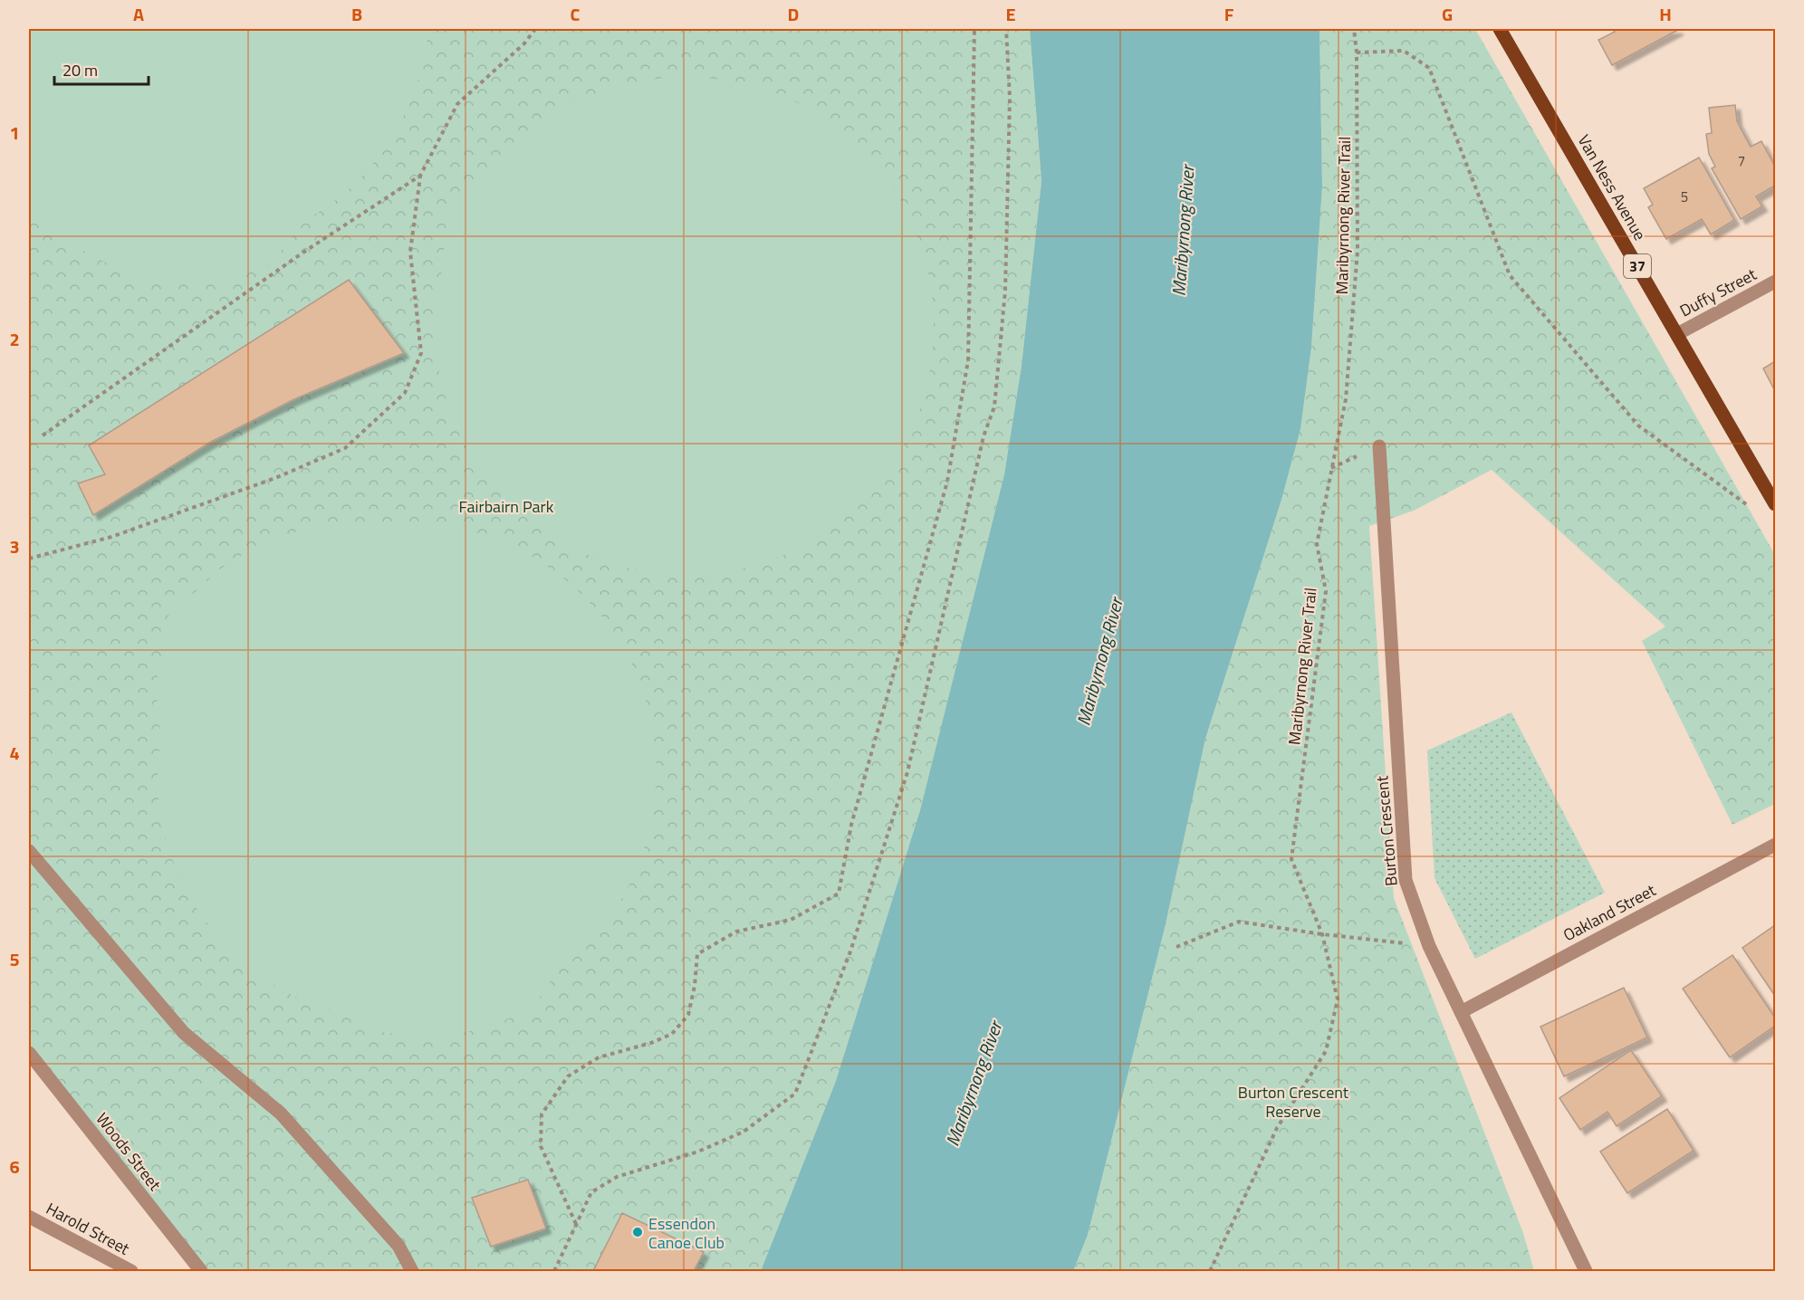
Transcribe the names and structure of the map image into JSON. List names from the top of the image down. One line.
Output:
{"streets":{"main road":["Van Ness Avenue","37"],"street":["Duffy Street","Burton Crescent","Oakland Street","Woods Street","Harold Street"],"path":["Maribyrnong River Trail"]},"crossings":[["Van Ness Avenue","Duffy Street"],["Burton Crescent","Oakland Street"]],"water":["Maribyrnong River"],"parks":["Fairbairn Park","Burton Crescent Reserve"],"places":["Essendon Canoe Club"],"house_numbers":["7","5"],"scale_bar":"20 m","grid":{"columns":["A","B","C","D","E","F","G","H"],"rows":["1","2","3","4","5","6"]}}
